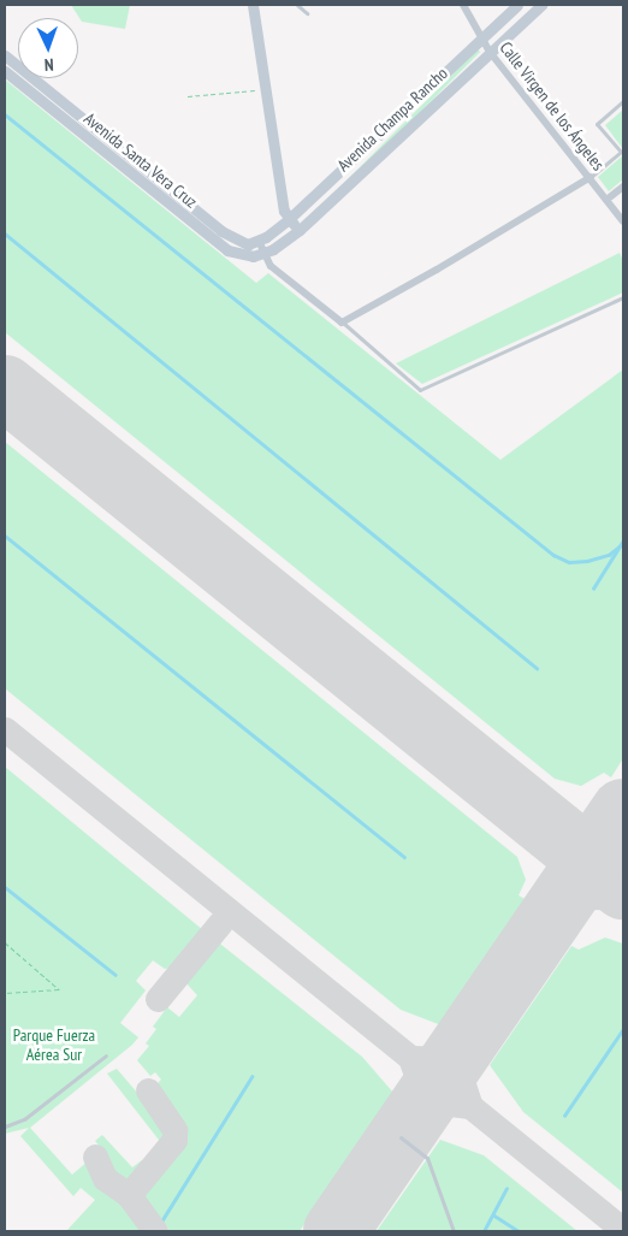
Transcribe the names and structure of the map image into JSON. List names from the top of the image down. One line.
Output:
{"streets":{"main road":["Avenida Champa Rancho","Avenida Santa Vera Cruz"],"street":["Calle Virgen de los Ángeles"]},"crossings":[["Calle Virgen de los Ángeles","Avenida Champa Rancho"],["Avenida Champa Rancho","Avenida Santa Vera Cruz"]],"parks":["Parque Fuerza Aérea Sur"],"north":"bottom"}
